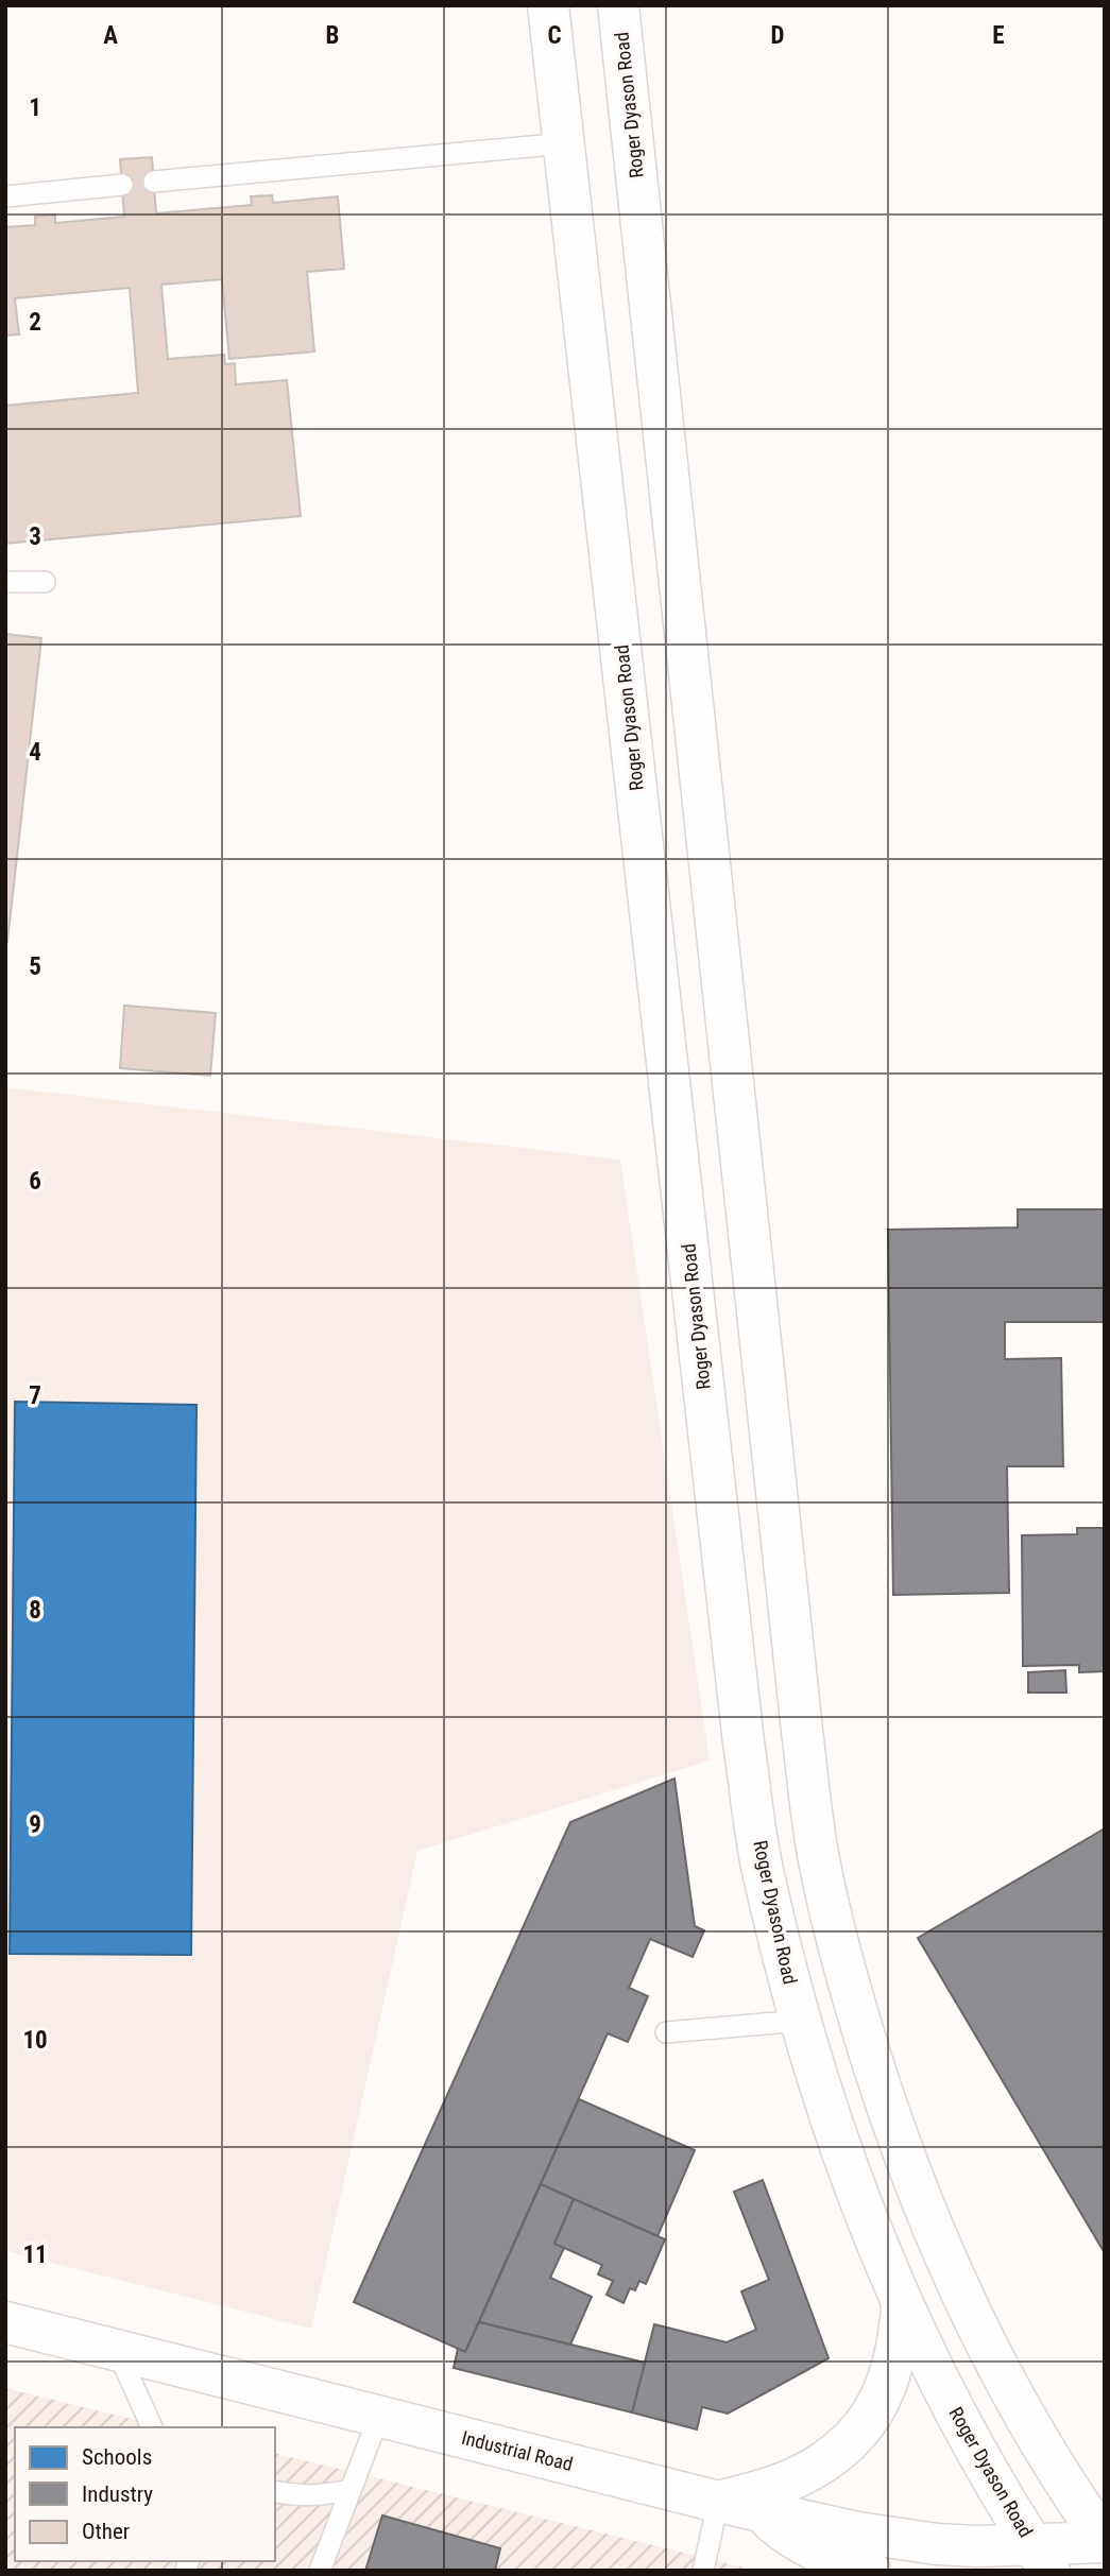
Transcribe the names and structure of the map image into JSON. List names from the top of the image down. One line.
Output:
{"streets":{"main road":["Roger Dyason Road","Industrial Road"]},"crossings":[["Roger Dyason Road","Industrial Road"]],"legend":["Schools","Industry","Other"],"grid":{"columns":["A","B","C","D","E"],"rows":["1","2","3","4","5","6","7","8","9","10","11"]}}
